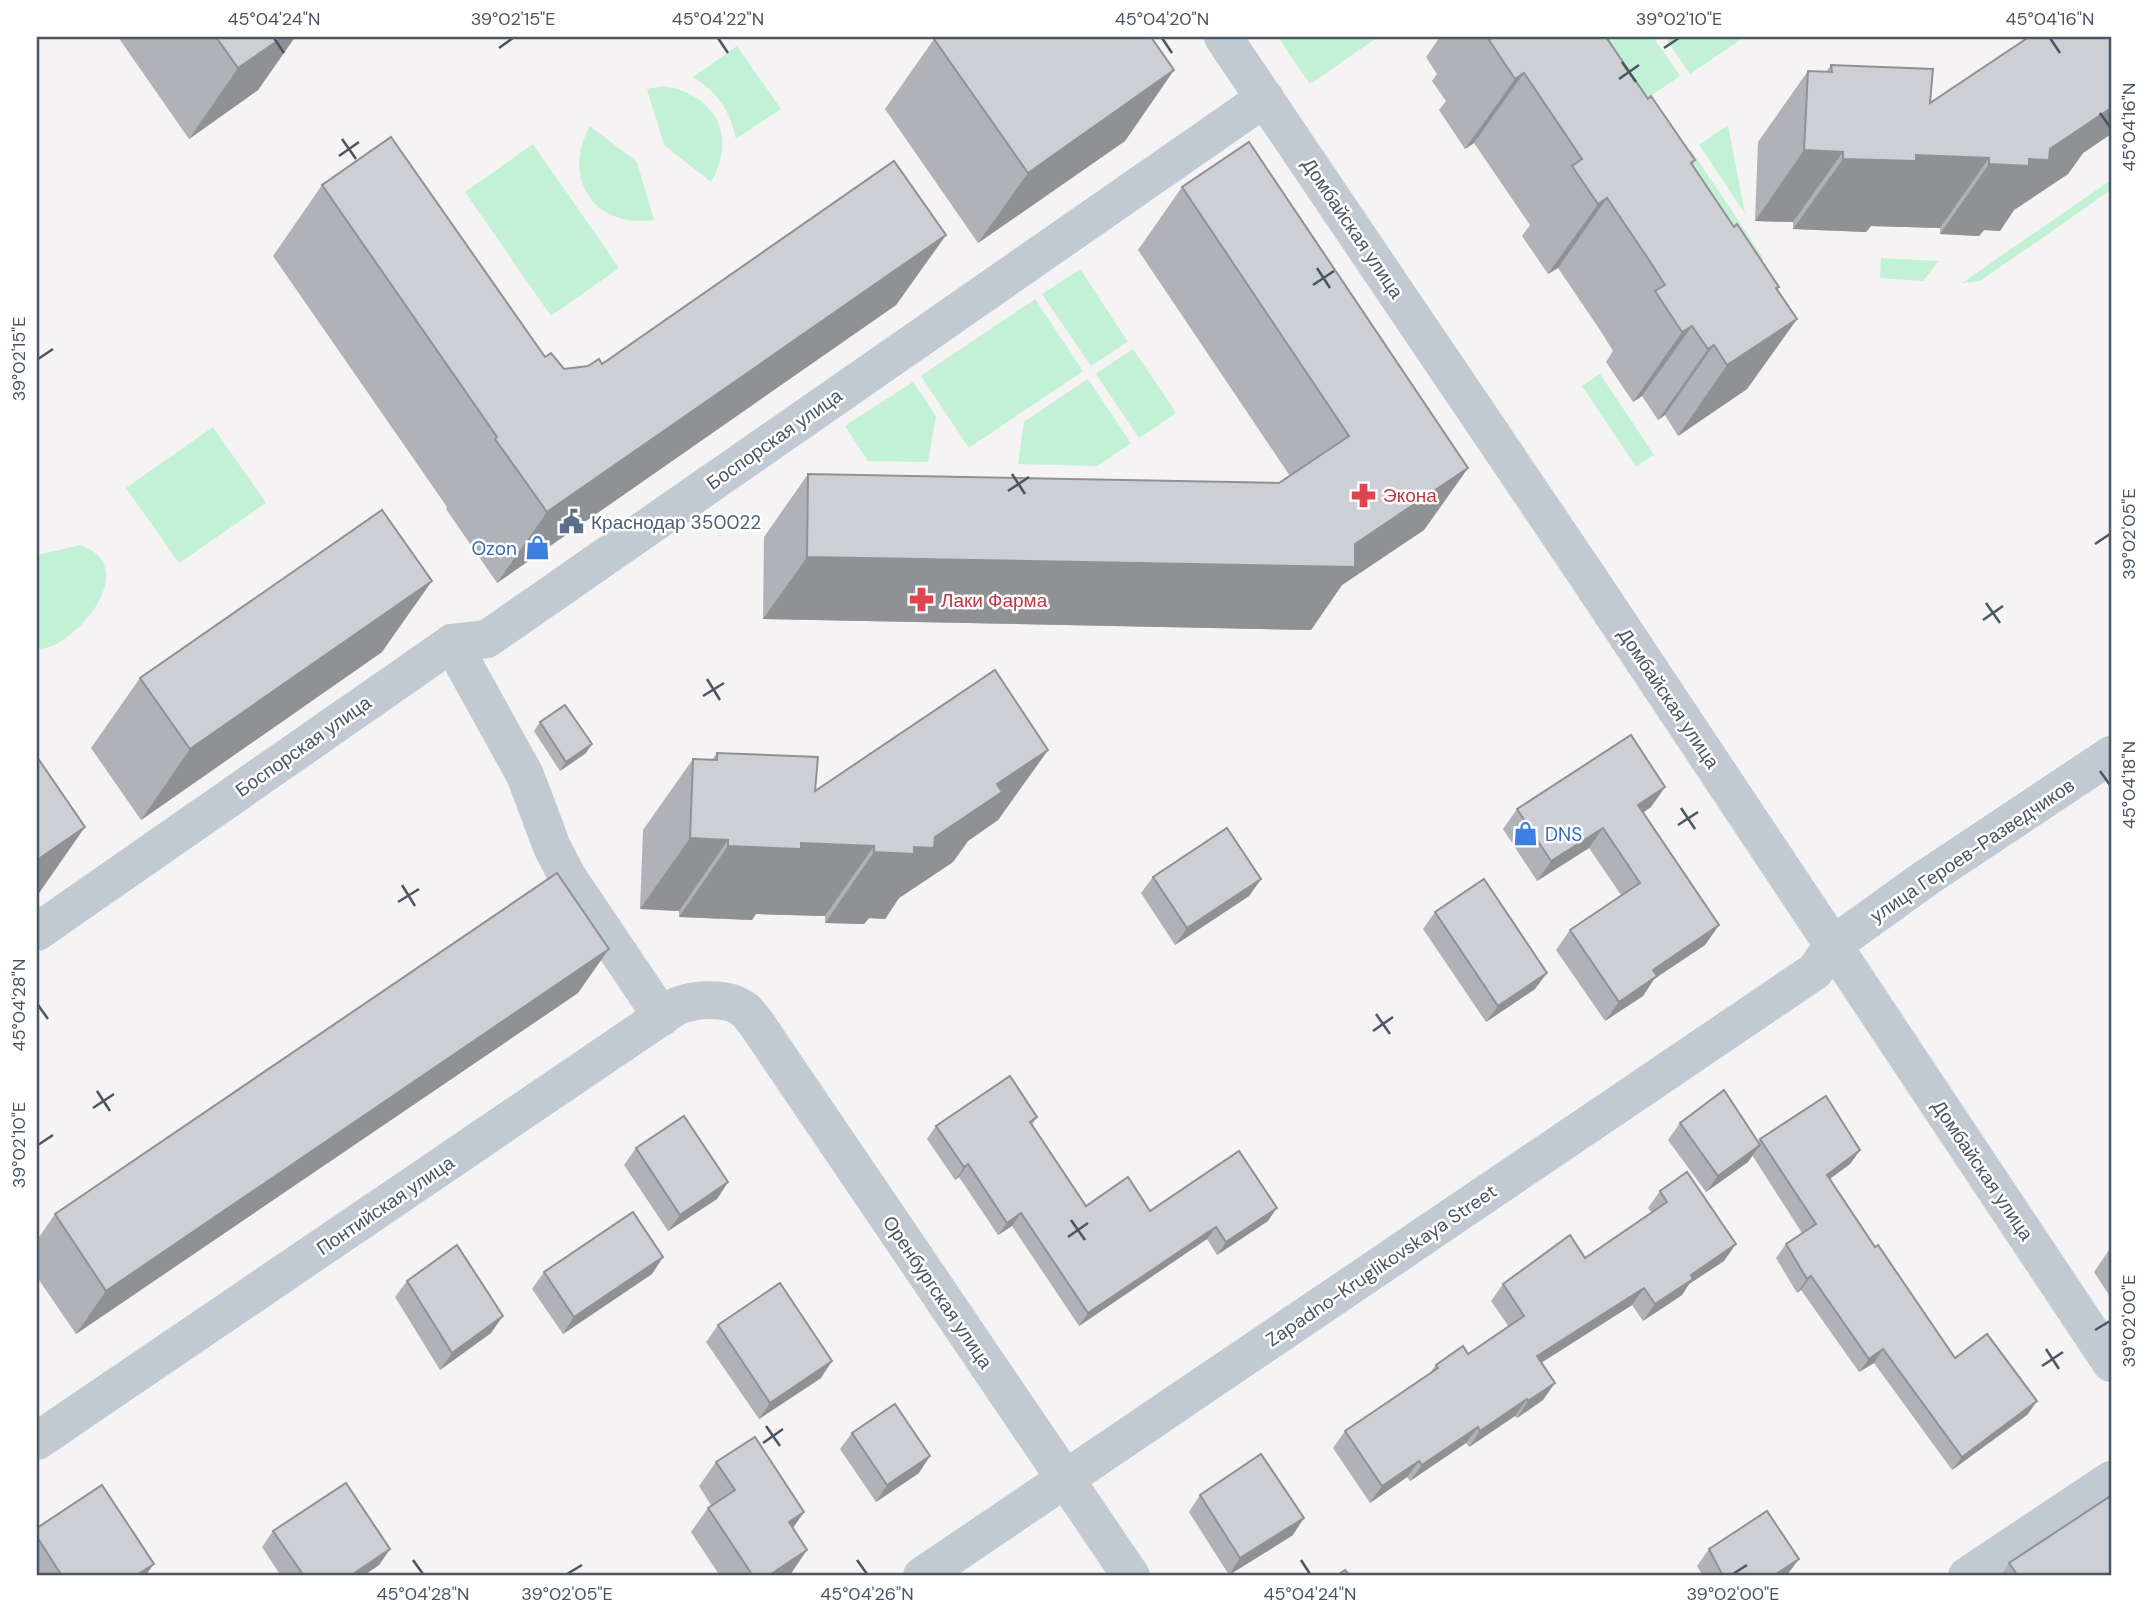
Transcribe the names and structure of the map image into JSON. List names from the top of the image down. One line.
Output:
{"streets":{"street":["Домбайская улица","Боспорская улица","улица Героев-Разведчиков","Понтийская улица","Zapadno-Kruglikovskaya Street","Оренбургская улица"]},"crossings":[["Домбайская улица","Боспорская улица"],["Домбайская улица","улица Героев-Разведчиков"],["Домбайская улица","Zapadno-Kruglikovskaya Street"],["улица Героев-Разведчиков","Zapadno-Kruglikovskaya Street"],["Понтийская улица","Оренбургская улица"],["Zapadno-Kruglikovskaya Street","Оренбургская улица"]],"places":{"pharmacy":["Экона","Лаки Фарма"],"public building":["Краснодар 350022"],"shop":["Ozon","DNS"]},"coordinates":["45°04'24\"N","39°02'15\"E","45°04'22\"N","45°04'20\"N","39°02'10\"E","45°04'16\"N","39°02'05\"E","45°04'18\"N","45°04'28\"N","39°02'00\"E","45°04'26\"N"]}
